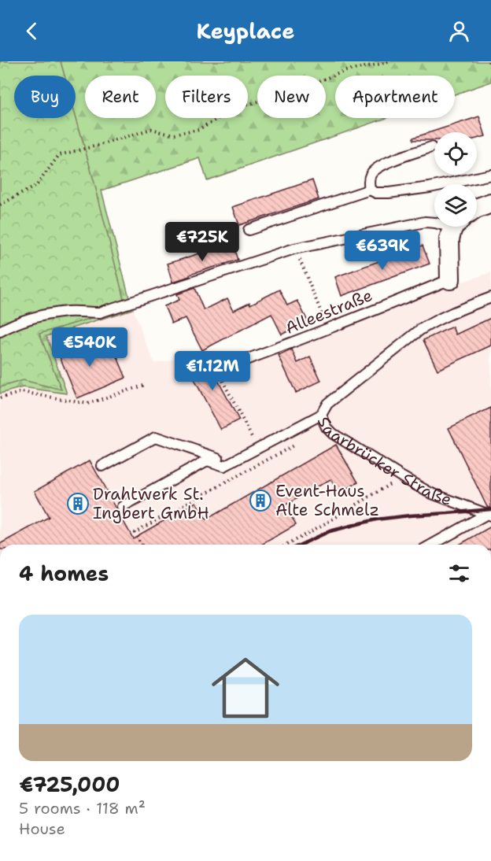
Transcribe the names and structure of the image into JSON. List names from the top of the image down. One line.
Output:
{"streets":{"lane":["Alleestraße","Saarbrücker Straße"]},"places":{"building":["Event-Haus Alte Schmelz","Drahtwerk St. Ingbert GmbH"]},"page":{"header":"Keyplace","chip":["Buy","Rent","Filters","New","Apartment"],"price":["€725K","€639K","€540K","€1.12M"],"heading":"4 homes","list":[{"name":"€725,000","note":"5 rooms · 118 m² · House"}]}}
